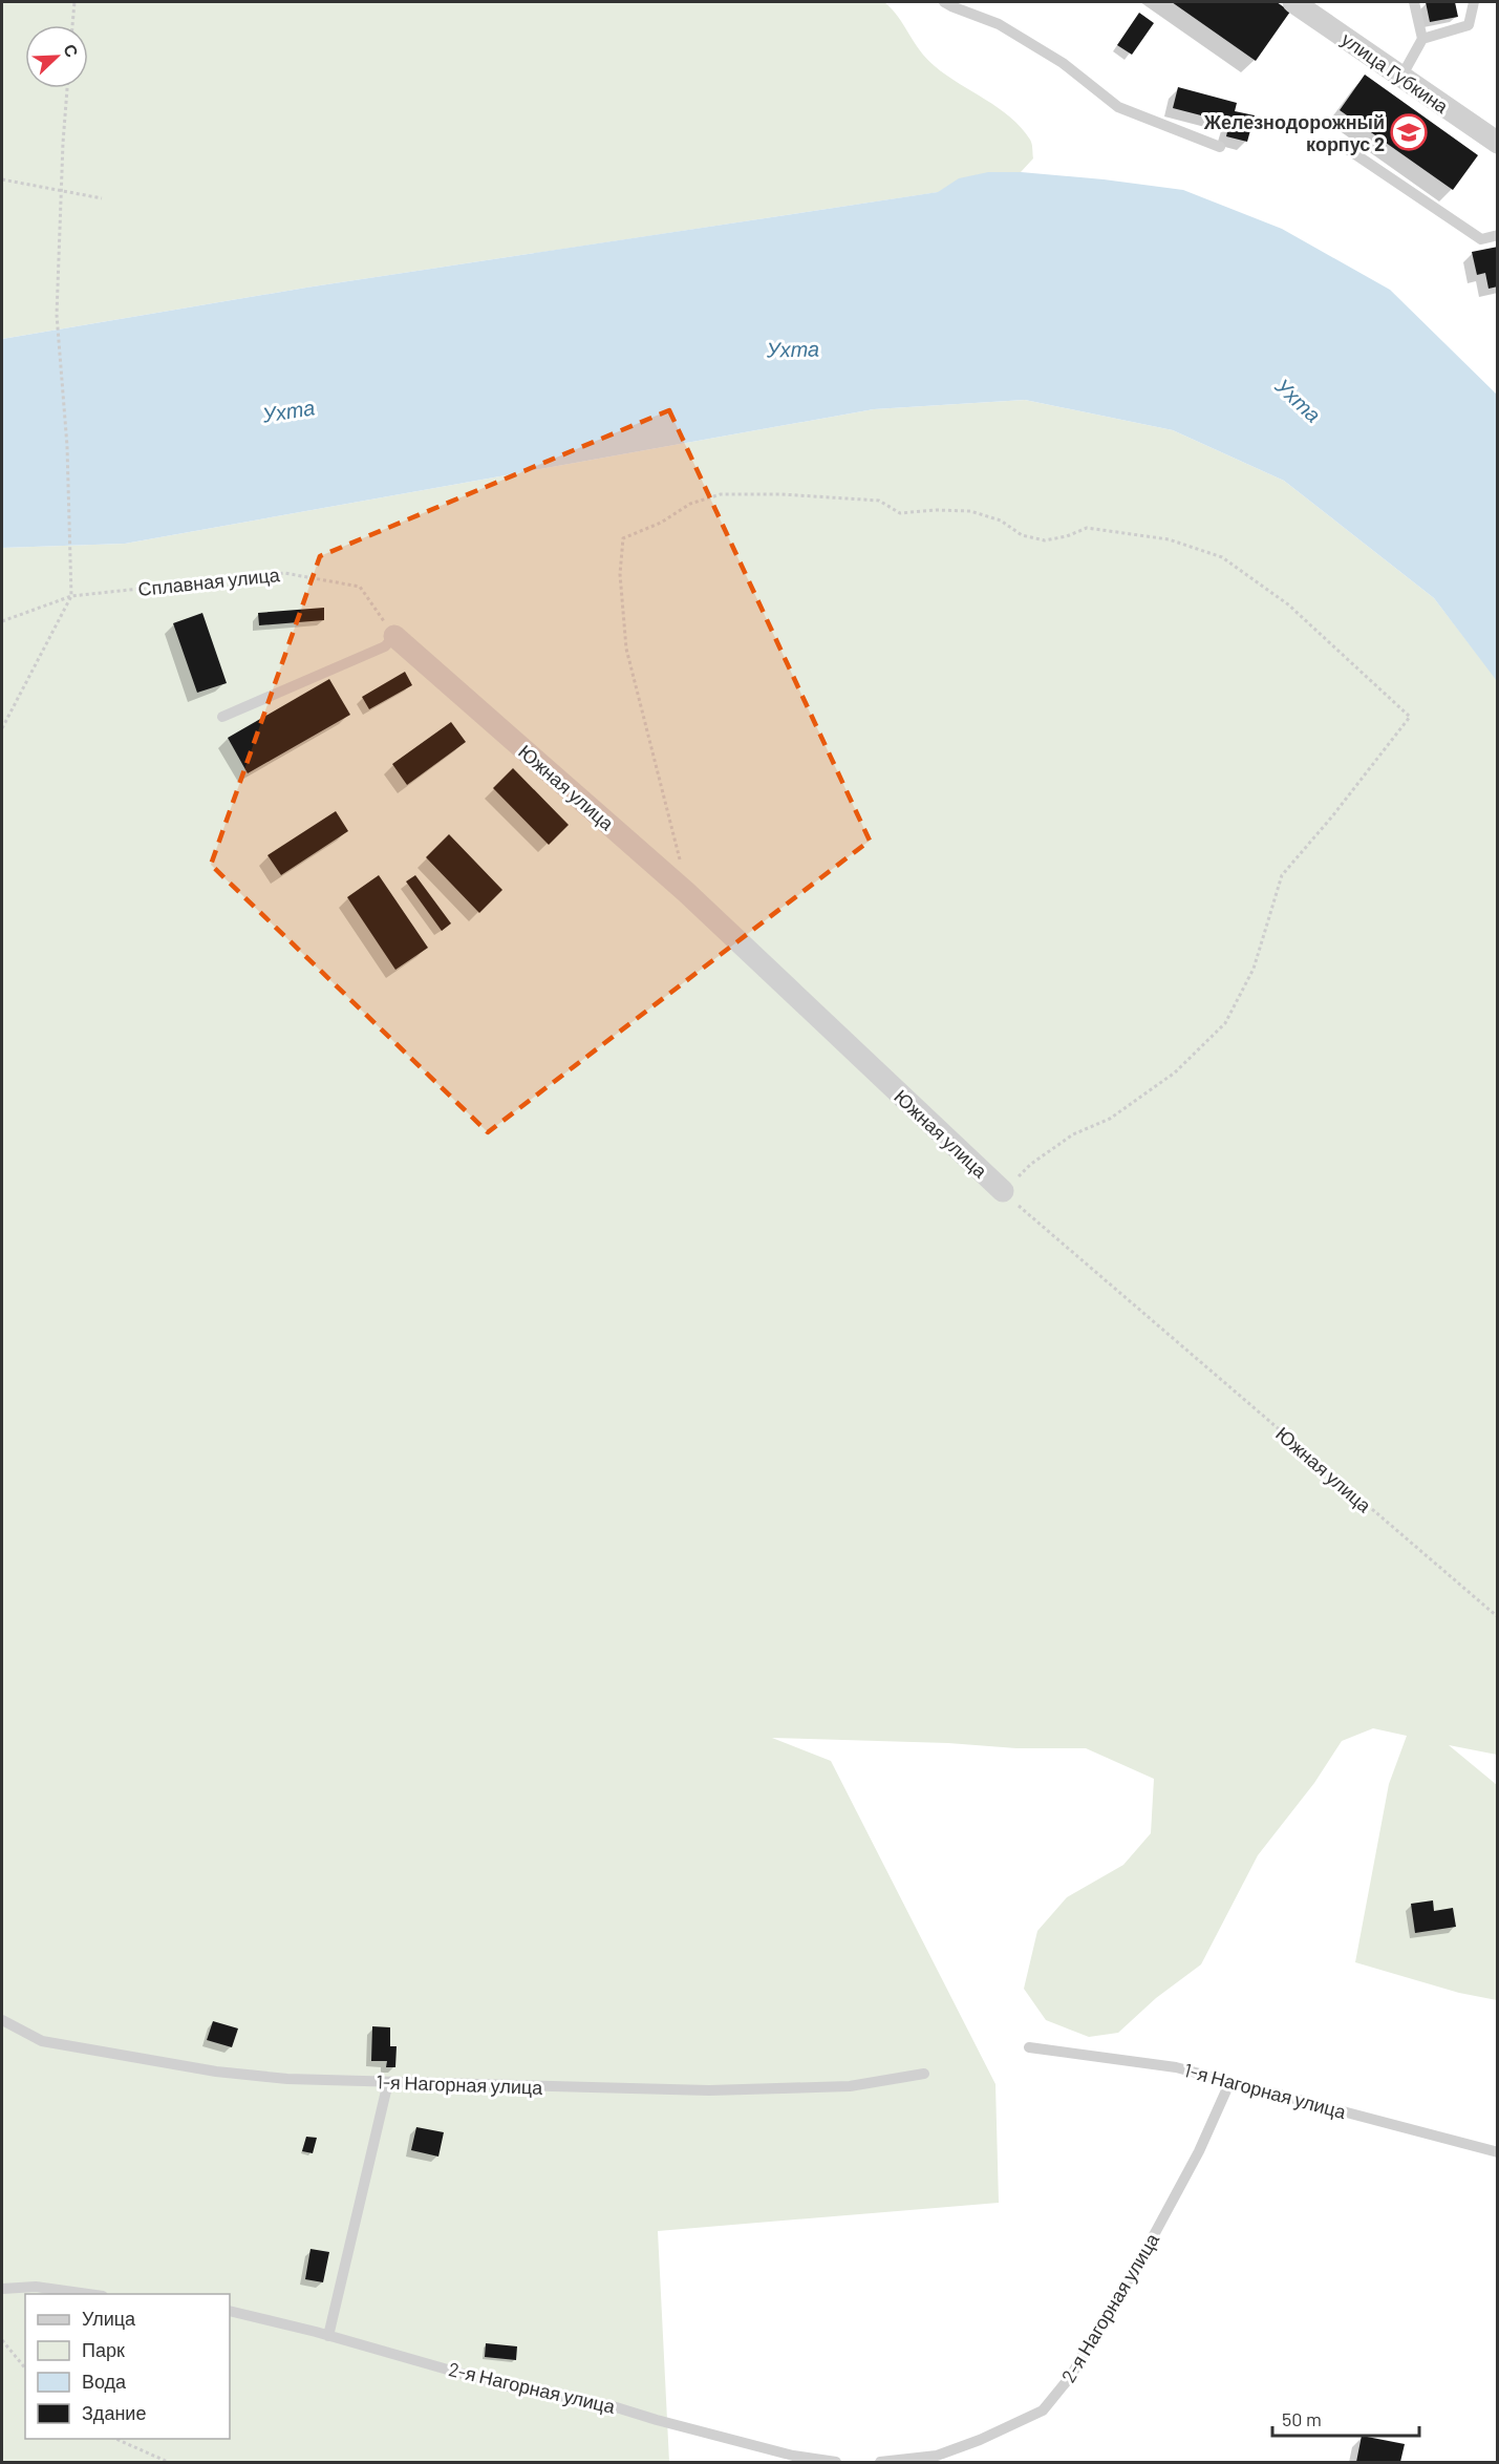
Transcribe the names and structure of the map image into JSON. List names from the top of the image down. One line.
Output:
{"streets":{"street":["улица Губкина","Южная улица"],"lane":["1-я Нагорная улица","2-я Нагорная улица"],"path":["Сплавная улица"]},"crossings":[["Сплавная улица","Южная улица"],["1-я Нагорная улица","2-я Нагорная улица"]],"water":["Ухта"],"places":{"school or university":["Железнодорожный корпус 2"]},"legend":["Улица","Парк","Вода","Здание"],"scale_bar":"50 m","north":"top right"}
